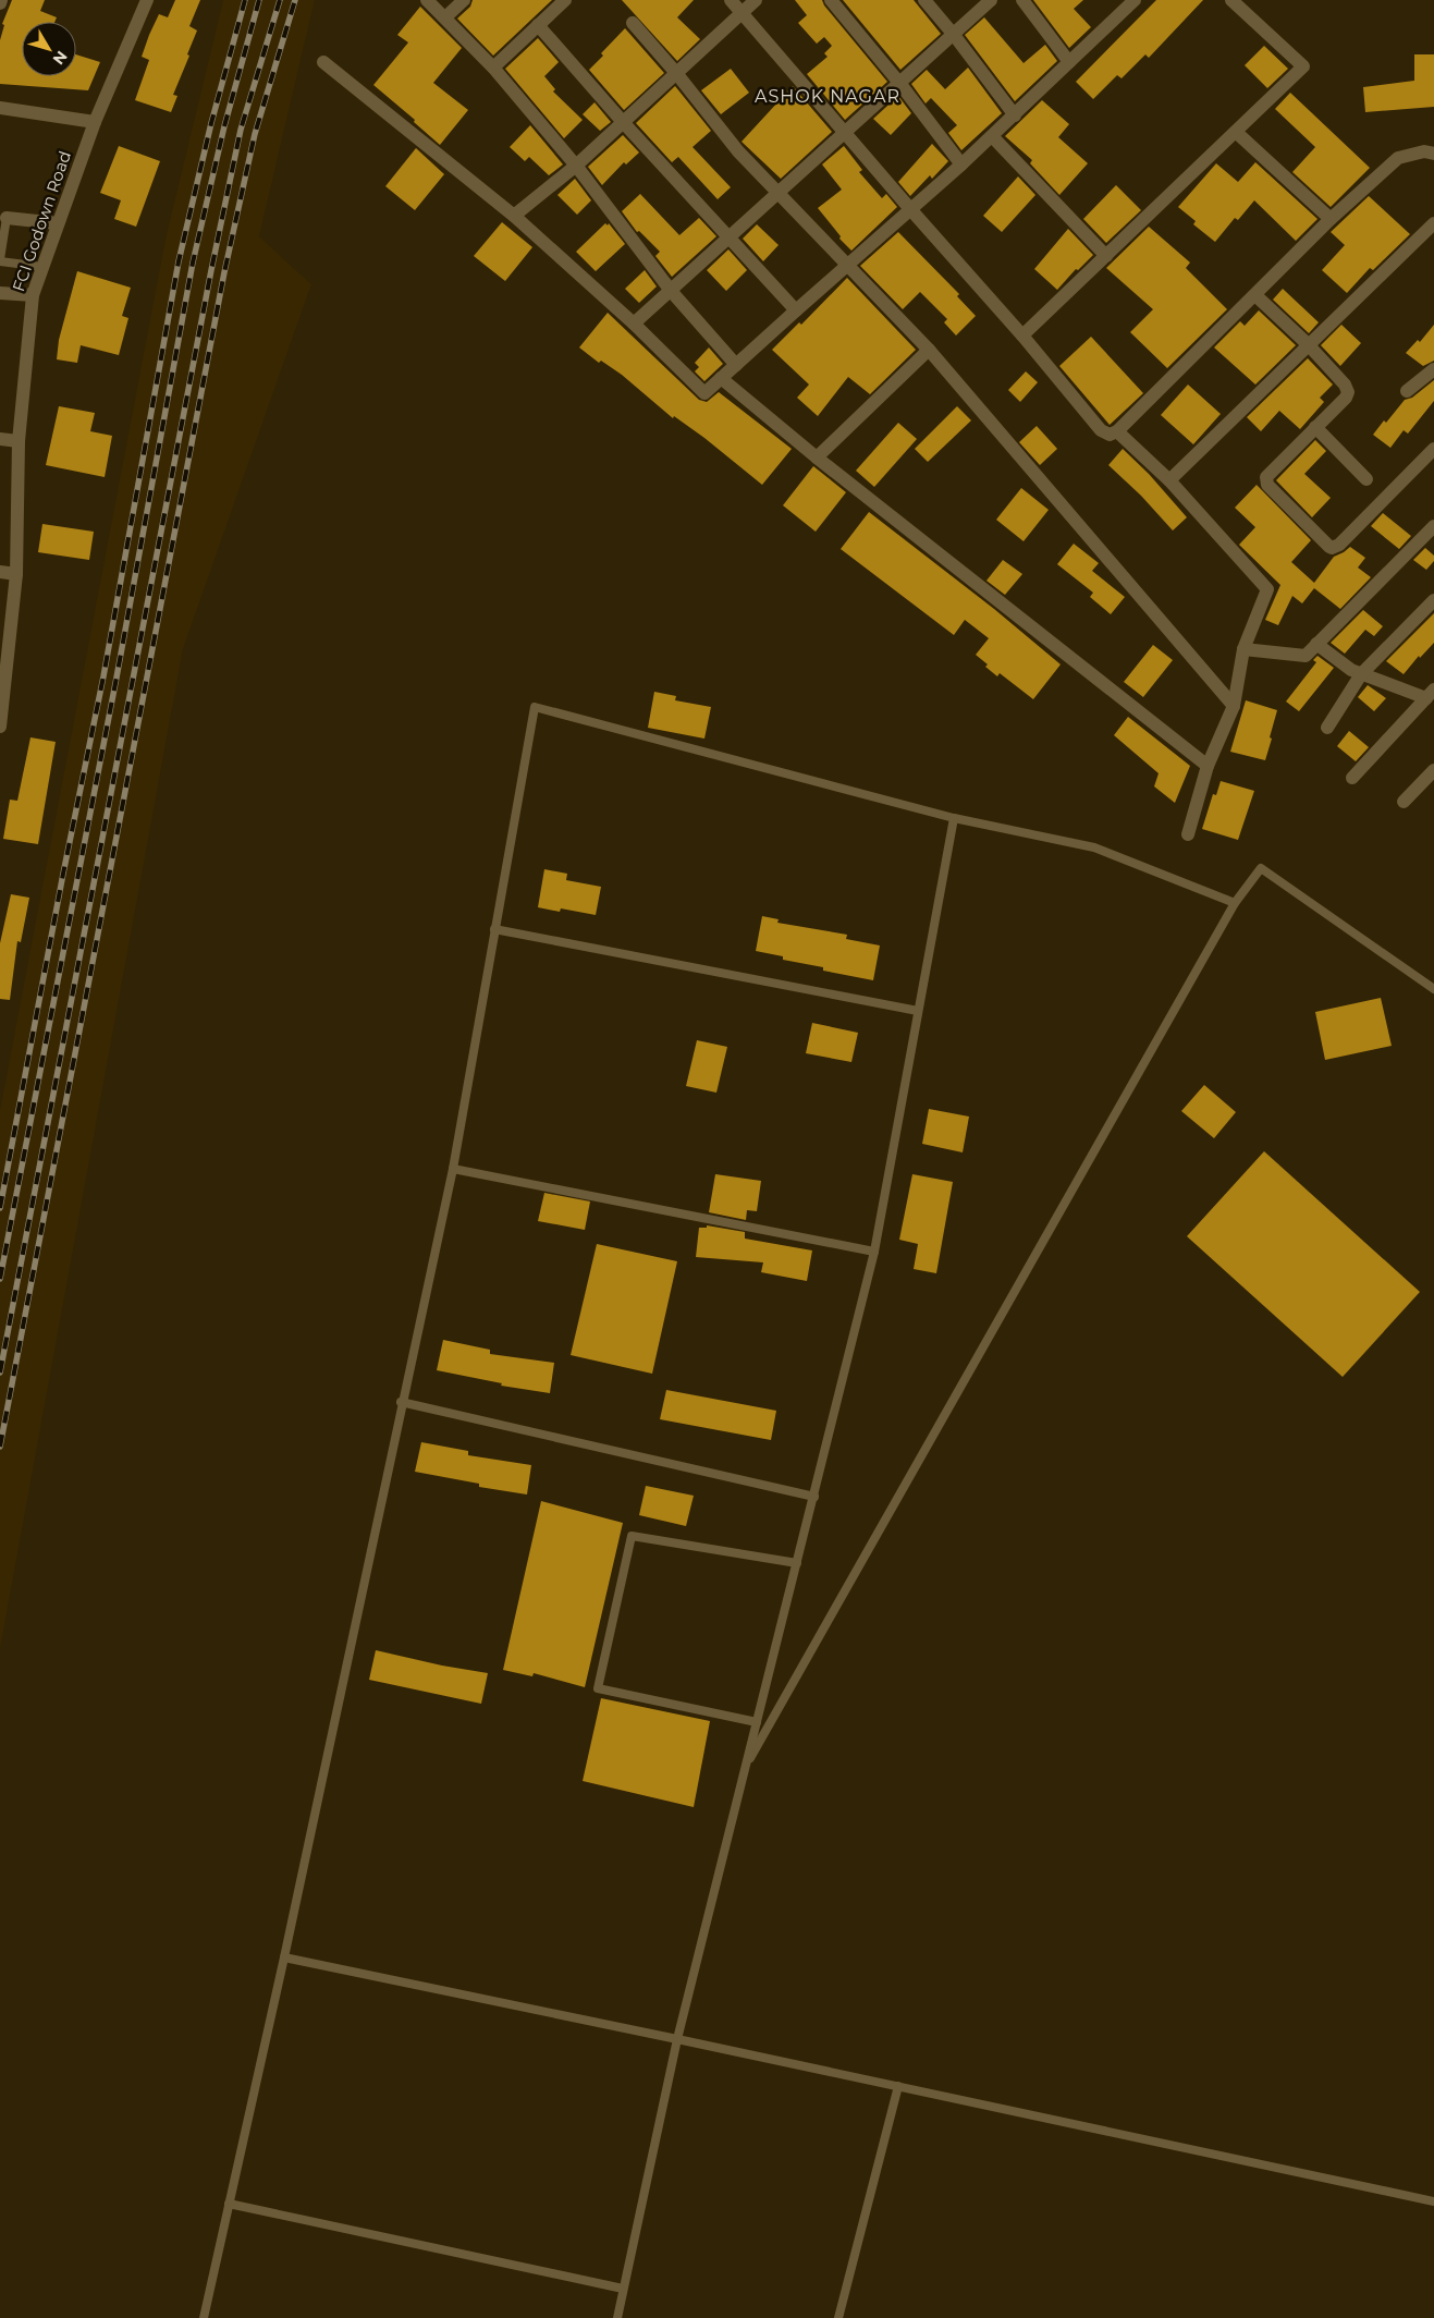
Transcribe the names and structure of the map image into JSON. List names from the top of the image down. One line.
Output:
{"streets":{"street":["FCI Godown Road"]},"districts":["ASHOK NAGAR"],"north":"bottom right"}
